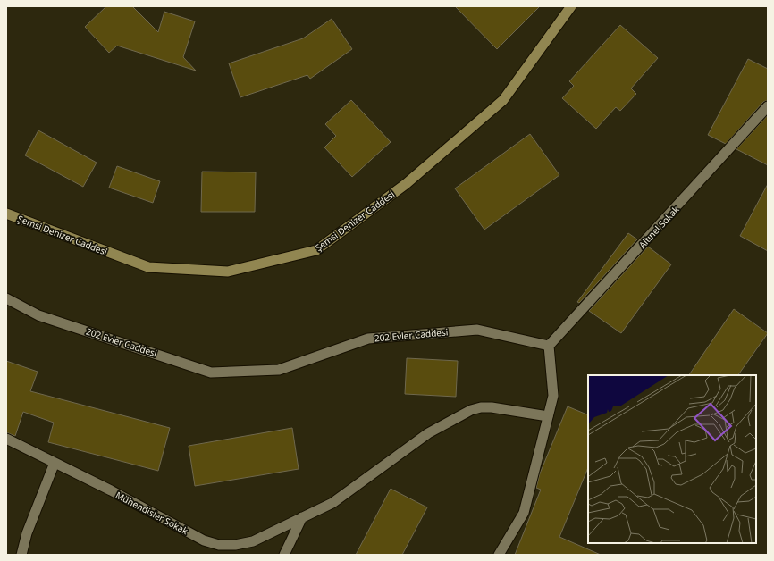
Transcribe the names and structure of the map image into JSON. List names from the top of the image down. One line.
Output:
{"streets":{"main road":["Şemsi Denizer Caddesi"],"street":["Altınel Sokak","202 Evler Caddesi","Mühendisler Sokak"]},"crossings":[["Altınel Sokak","202 Evler Caddesi"]]}
